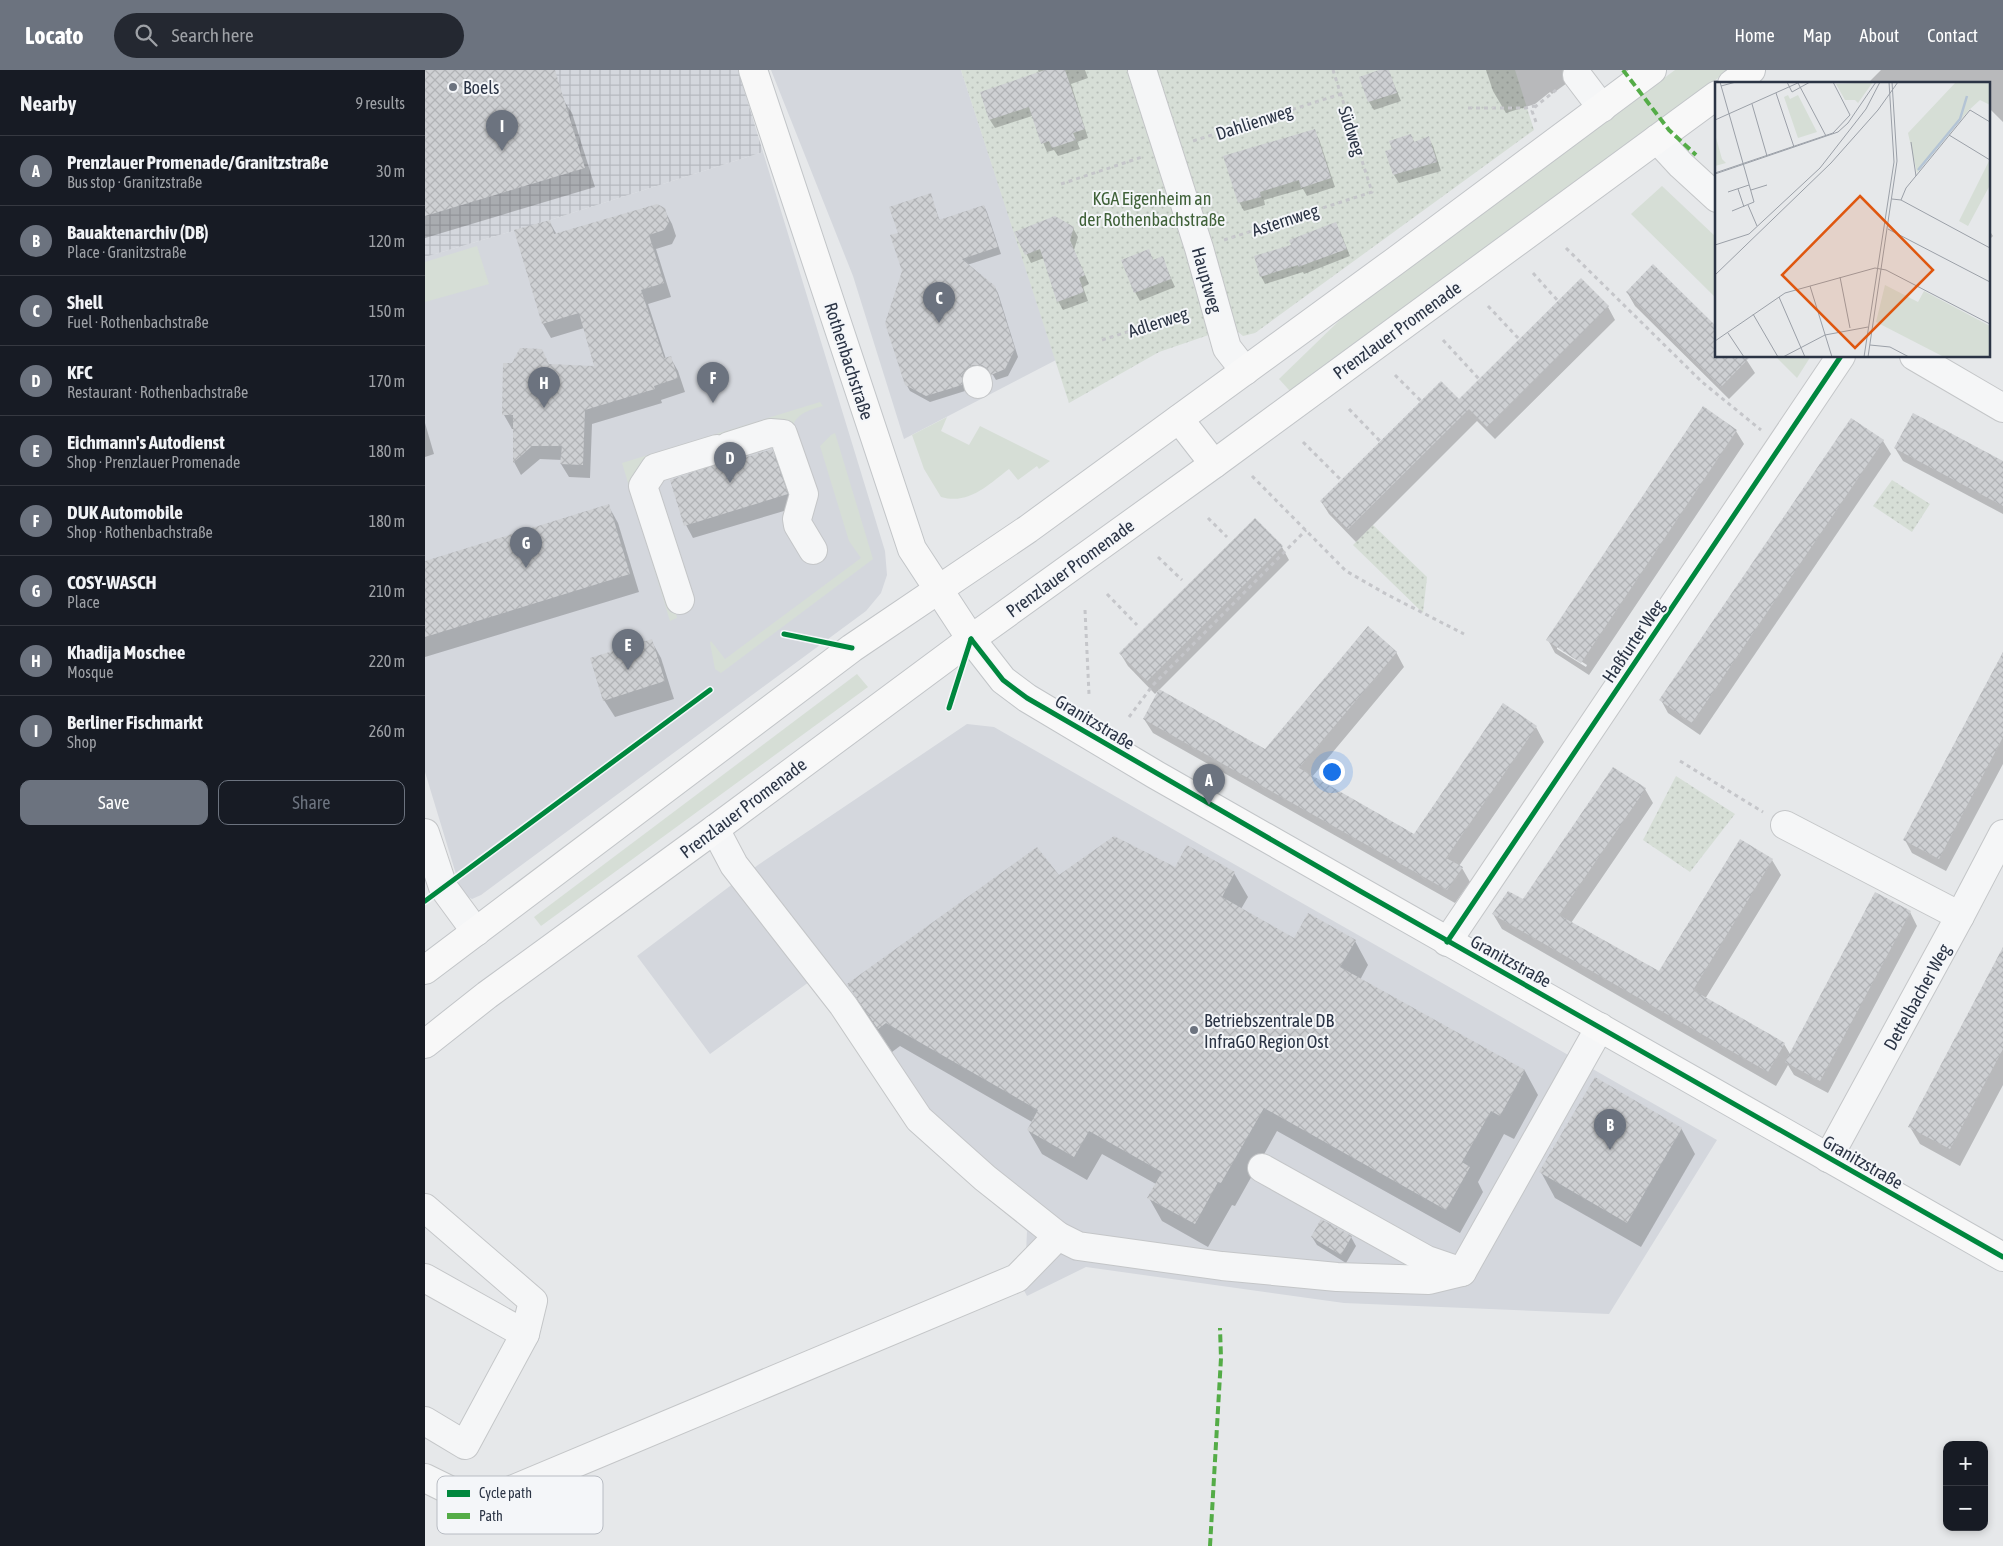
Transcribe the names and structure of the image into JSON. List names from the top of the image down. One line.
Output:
{"streets":{"main road":["Prenzlauer Promenade","Rothenbachstraße","Granitzstraße"],"street":["Hauptweg","Haßfurter Weg","Dettelbacher Weg"],"path":["Dahlienweg","Südweg","Asternweg","Adlerweg"]},"crossings":[["Dahlienweg","Südweg"],["Dahlienweg","Hauptweg"],["Südweg","Asternweg"],["Asternweg","Hauptweg"],["Hauptweg","Adlerweg"],["Prenzlauer Promenade","Rothenbachstraße"],["Prenzlauer Promenade","Granitzstraße"],["Rothenbachstraße","Granitzstraße"],["Haßfurter Weg","Granitzstraße"],["Granitzstraße","Dettelbacher Weg"]],"parks":["KGA Eigenheim an der Rothenbachstraße"],"places":["Boels","Betriebszentrale DB InfraGO Region Ost"],"legend":["Cycle path","Path"],"page":{"header":"Locato","search":"Search here","nav":["Home","Map","About","Contact"],"heading":["Nearby","9 results"],"pins":["I","C","F","H","D","G","E","A","B"],"list":[{"mark":"A","name":"Prenzlauer Promenade/Granitzstraße","note":"Bus stop · Granitzstraße","value":"30 m"},{"mark":"B","name":"Bauaktenarchiv (DB)","note":"Place · Granitzstraße","value":"120 m"},{"mark":"C","name":"Shell","note":"Fuel · Rothenbachstraße","value":"150 m"},{"mark":"D","name":"KFC","note":"Restaurant · Rothenbachstraße","value":"170 m"},{"mark":"E","name":"Eichmann's Autodienst","note":"Shop · Prenzlauer Promenade","value":"180 m"},{"mark":"F","name":"DUK Automobile","note":"Shop · Rothenbachstraße","value":"180 m"},{"mark":"G","name":"COSY-WASCH","note":"Place","value":"210 m"},{"mark":"H","name":"Khadija Moschee","note":"Mosque","value":"220 m"},{"mark":"I","name":"Berliner Fischmarkt","note":"Shop","value":"260 m"}],"buttons":["Save","Share"],"map_buttons":["+","−"]}}
